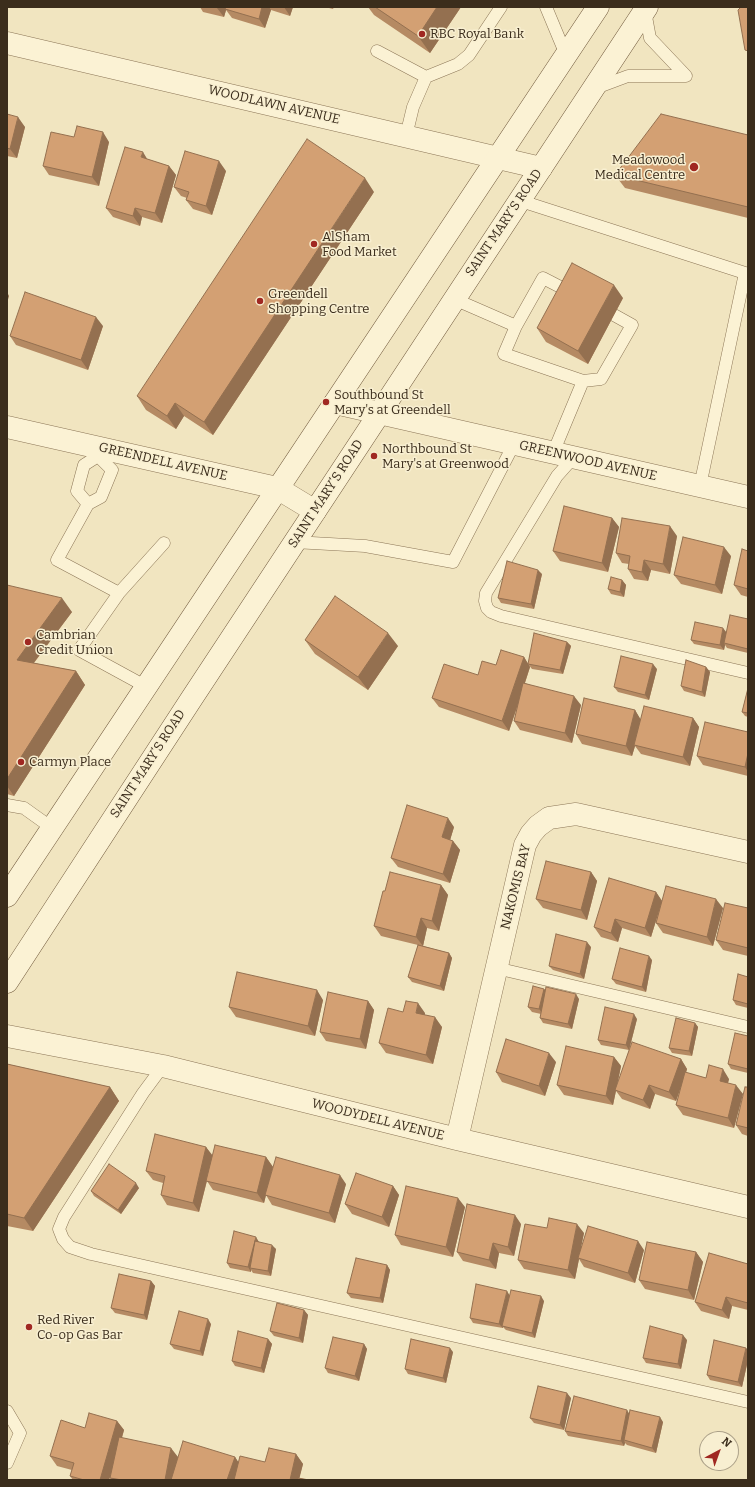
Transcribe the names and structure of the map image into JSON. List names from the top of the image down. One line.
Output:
{"streets":{"street":["WOODLAWN AVENUE","SAINT MARY’S ROAD","GREENWOOD AVENUE","GREENDELL AVENUE","NAKOMIS BAY","WOODYDELL AVENUE"]},"crossings":[["WOODLAWN AVENUE","SAINT MARY’S ROAD"],["SAINT MARY’S ROAD","GREENWOOD AVENUE"],["SAINT MARY’S ROAD","GREENDELL AVENUE"],["NAKOMIS BAY","WOODYDELL AVENUE"]],"places":["RBC Royal Bank","Meadowood Medical Centre","AlSham Food Market","Greendell Shopping Centre","Southbound St Mary's at Greendell","Northbound St Mary's at Greenwood","Cambrian Credit Union","Carmyn Place","Red River Co-op Gas Bar"],"north":"top right"}
